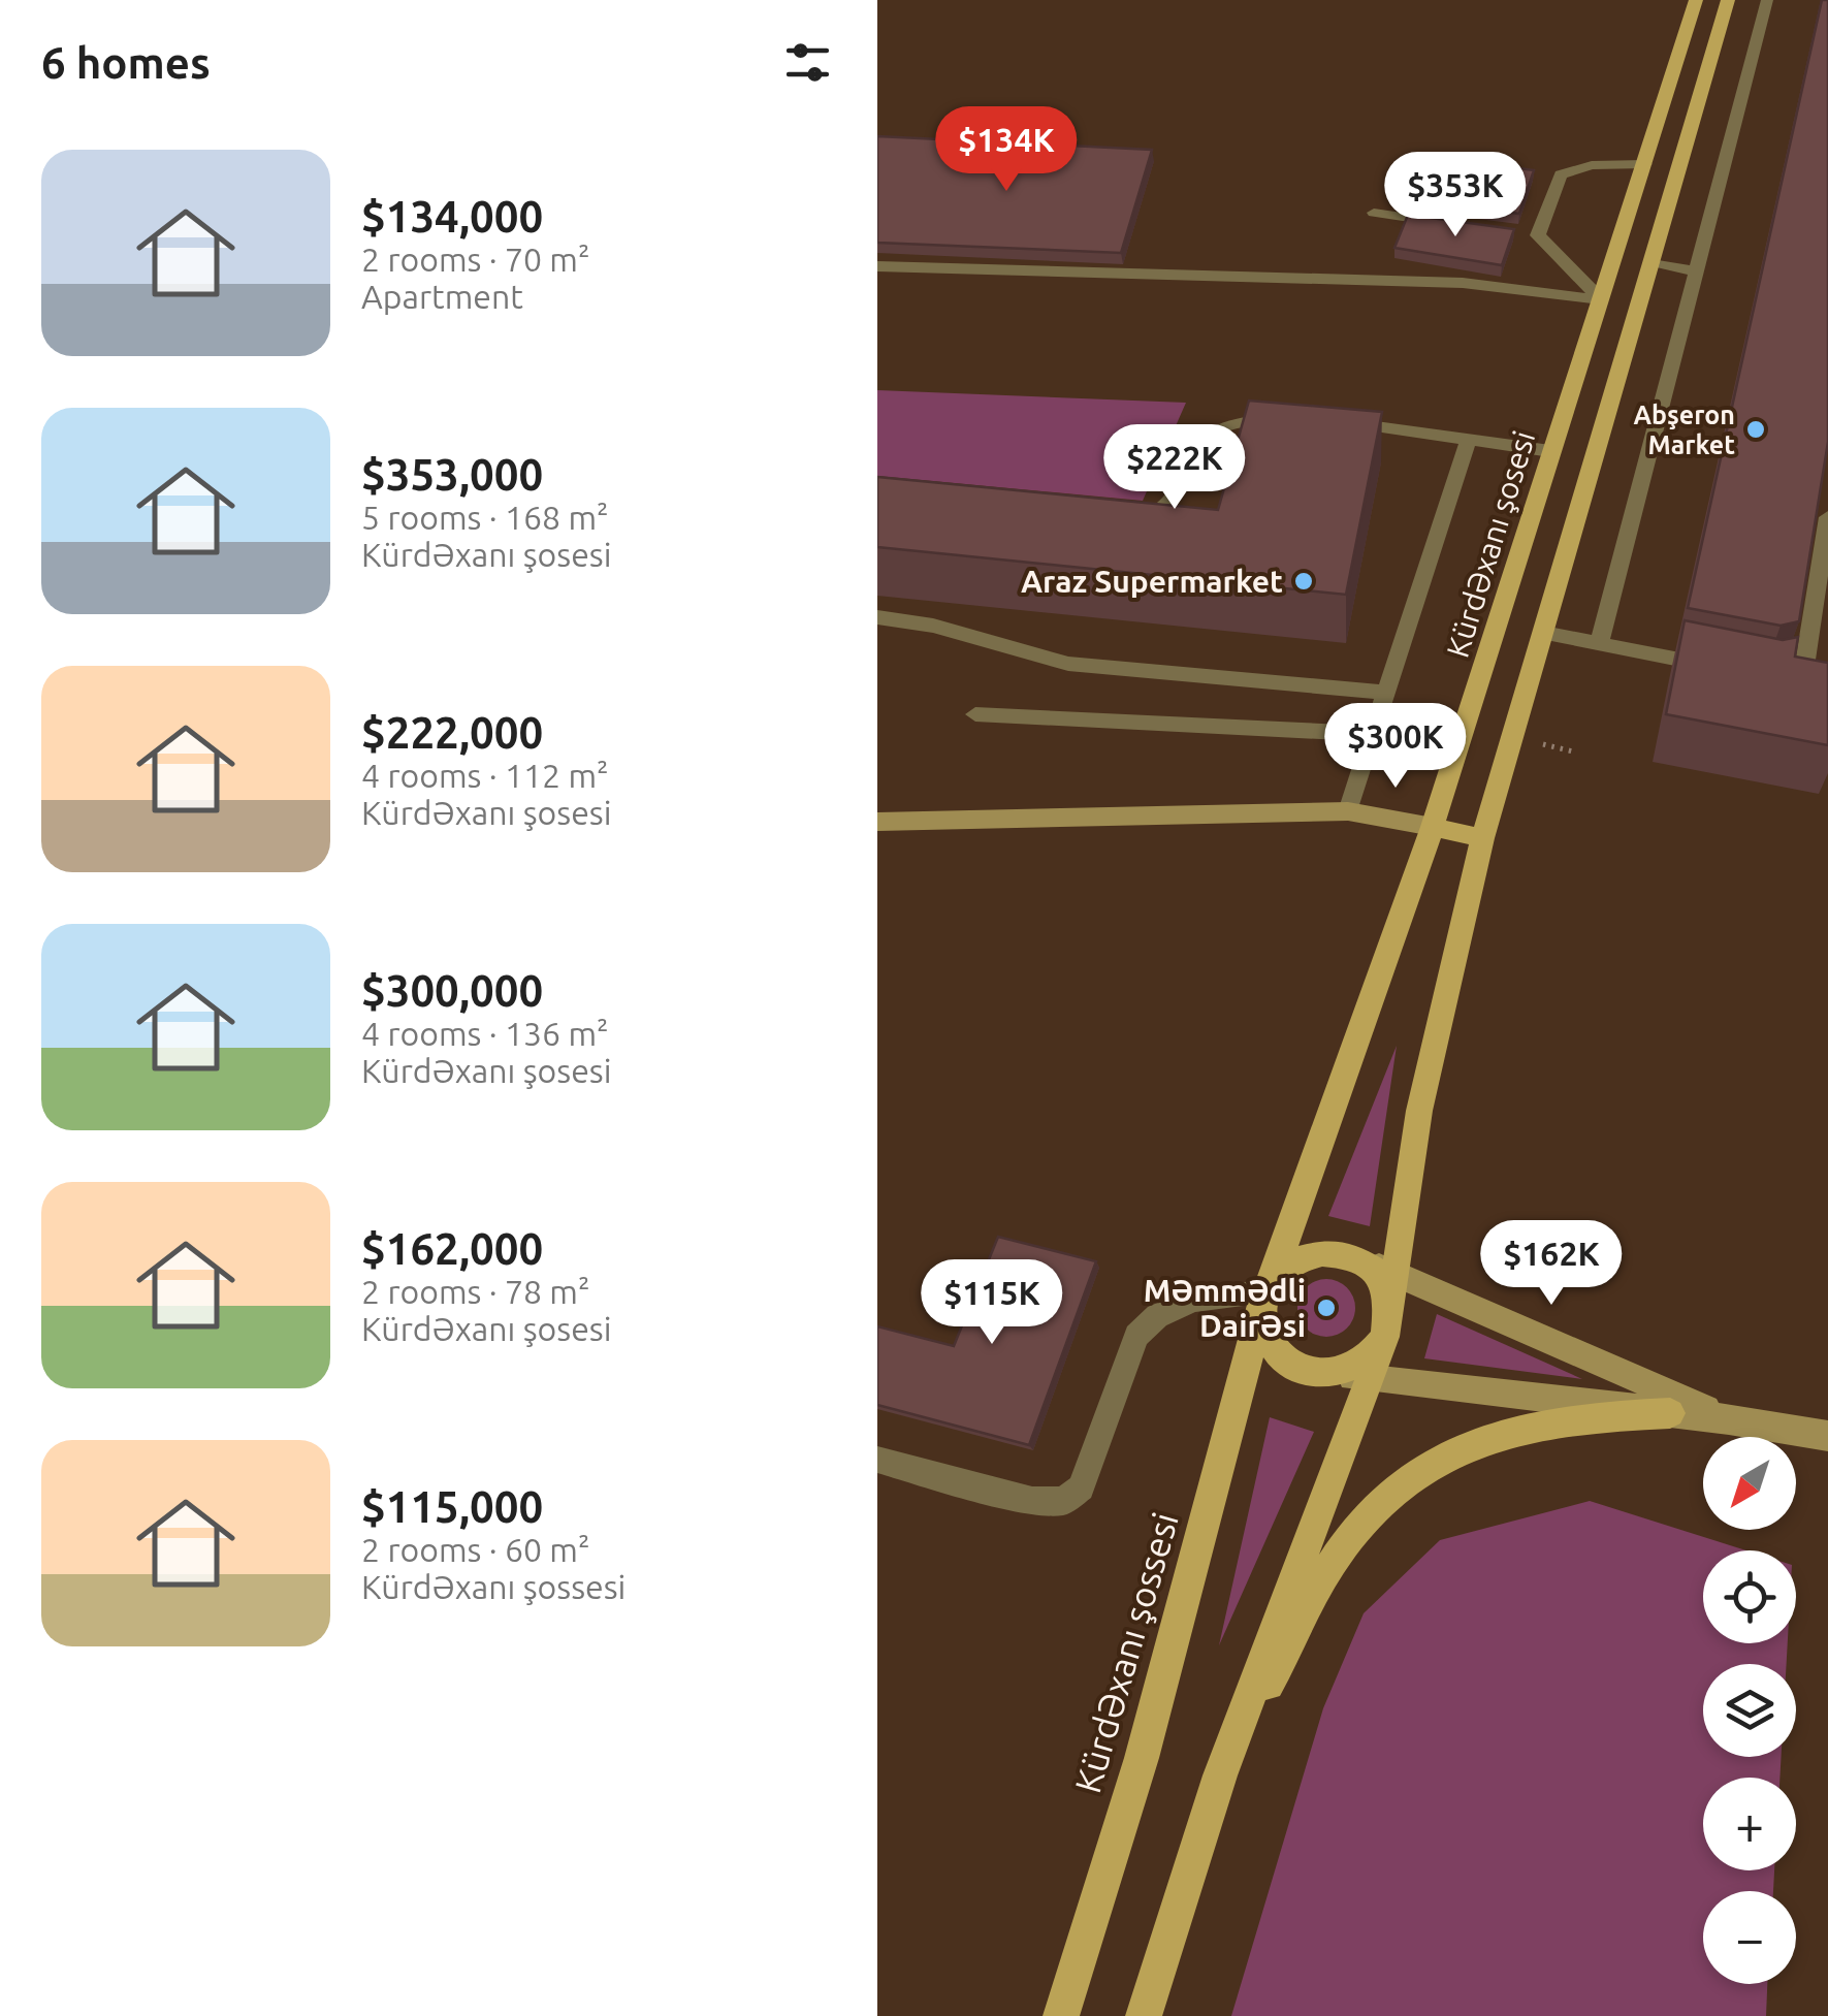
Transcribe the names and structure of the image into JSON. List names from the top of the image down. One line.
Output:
{"streets":{"main road":["Kürdəxanı şosesi","Kürdəxanı şossesi"]},"crossings":[["Kürdəxanı şosesi","Kürdəxanı şossesi"]],"places":["Abşeron Market","Araz Supermarket","Məmmədli Dairəsi"],"north":"bottom left","page":{"heading":"6 homes","price":["$134K","$353K","$222K","$300K","$162K","$115K"],"list":[{"name":"$134,000","note":"2 rooms · 70 m² · Apartment"},{"name":"$353,000","note":"5 rooms · 168 m² · Kürdəxanı şosesi"},{"name":"$222,000","note":"4 rooms · 112 m² · Kürdəxanı şosesi"},{"name":"$300,000","note":"4 rooms · 136 m² · Kürdəxanı şosesi"},{"name":"$162,000","note":"2 rooms · 78 m² · Kürdəxanı şosesi"},{"name":"$115,000","note":"2 rooms · 60 m² · Kürdəxanı şossesi"}],"map_buttons":["+","−"]}}
